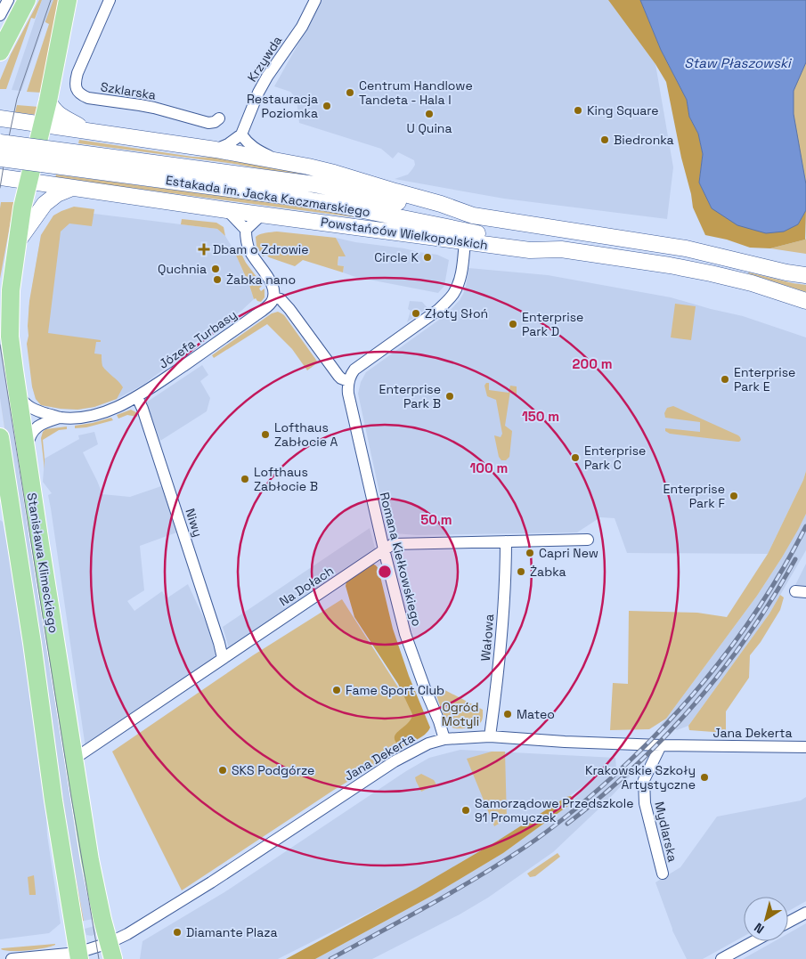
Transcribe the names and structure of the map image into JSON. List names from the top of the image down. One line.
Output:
{"streets":{"main road":["Estakada im. Jacka Kaczmarskiego","Powstańców Wielkopolskich","Stanisława Klimeckiego"],"street":["Krzywda","Szklarska","Józefa Turbasy","Niwy","Romana Kiełkowskiego","Na Dołach","Wałowa","Jana Dekerta","Mydlarska"]},"crossings":[["Estakada im. Jacka Kaczmarskiego","Powstańców Wielkopolskich"],["Powstańców Wielkopolskich","Stanisława Klimeckiego"],["Józefa Turbasy","Niwy"],["Józefa Turbasy","Stanisława Klimeckiego"],["Niwy","Na Dołach"],["Romana Kiełkowskiego","Na Dołach"],["Romana Kiełkowskiego","Jana Dekerta"],["Stanisława Klimeckiego","Na Dołach"],["Stanisława Klimeckiego","Jana Dekerta"],["Na Dołach","Wałowa"],["Wałowa","Jana Dekerta"],["Jana Dekerta","Mydlarska"]],"water":["Staw Płaszowski"],"parks":["Ogród Motyli"],"places":{"other":["Centrum Handlowe Tandeta - Hala I","Restauracja Poziomka","King Square","U Quina","Biedronka","Circle K","Quchnia","Żabka nano","Złoty Słoń","Enterprise Park D","Enterprise Park E","Enterprise Park B","Lofthaus Zabłocie A","Enterprise Park C","Lofthaus Zabłocie B","Enterprise Park F","Capri New","Żabka","Fame Sport Club","Mateo","SKS Podgórze","Krakowskie Szkoły Artystyczne","Samorządowe Przedszkole 91 Promyczek","Diamante Plaza"],"health":["Dbam o Zdrowie"]},"north":"bottom left","rings":["200 m","150 m","100 m","50 m"]}
